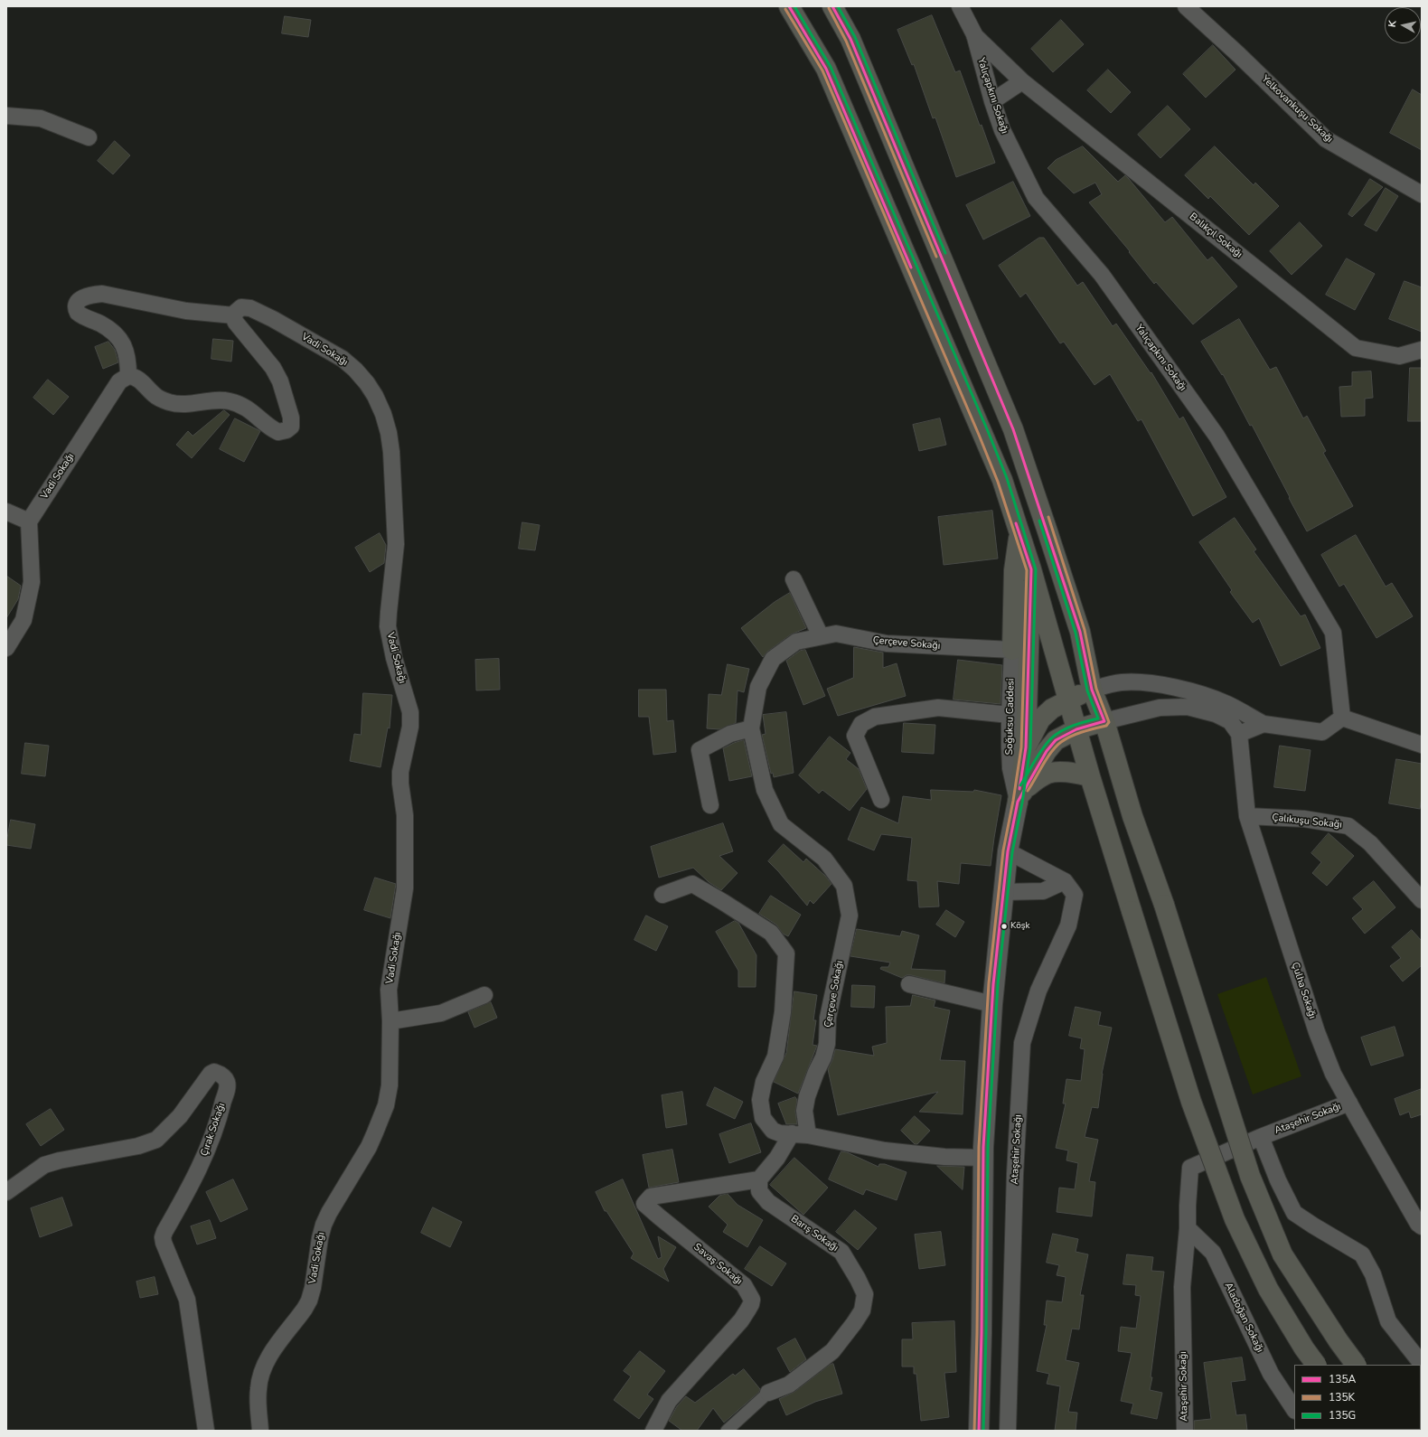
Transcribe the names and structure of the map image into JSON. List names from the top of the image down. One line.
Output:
{"streets":{"main road":["Soğuksu Caddesi"],"street":["Yalıçapkını Sokağı","Yelkovankuşu Sokağı","Balıkçıl Sokağı","Vadi Sokağı","Çerçeve Sokağı","Çalıkuşu Sokağı","Çulha Sokağı","Ataşehir Sokağı","Çırak Sokağı","Barış Sokağı","Savaş Sokağı","Aladoğan Sokağı"]},"crossings":[["Yalıçapkını Sokağı","Balıkçıl Sokağı"],["Çerçeve Sokağı","Soğuksu Caddesi"],["Çalıkuşu Sokağı","Çulha Sokağı"],["Çulha Sokağı","Ataşehir Sokağı"],["Ataşehir Sokağı","Aladoğan Sokağı"],["Barış Sokağı","Savaş Sokağı"]],"places":["Köşk"],"lines":["transit line 135A","transit line 135G","transit line 135K"],"legend":["135A","135K","135G"],"north":"left"}
